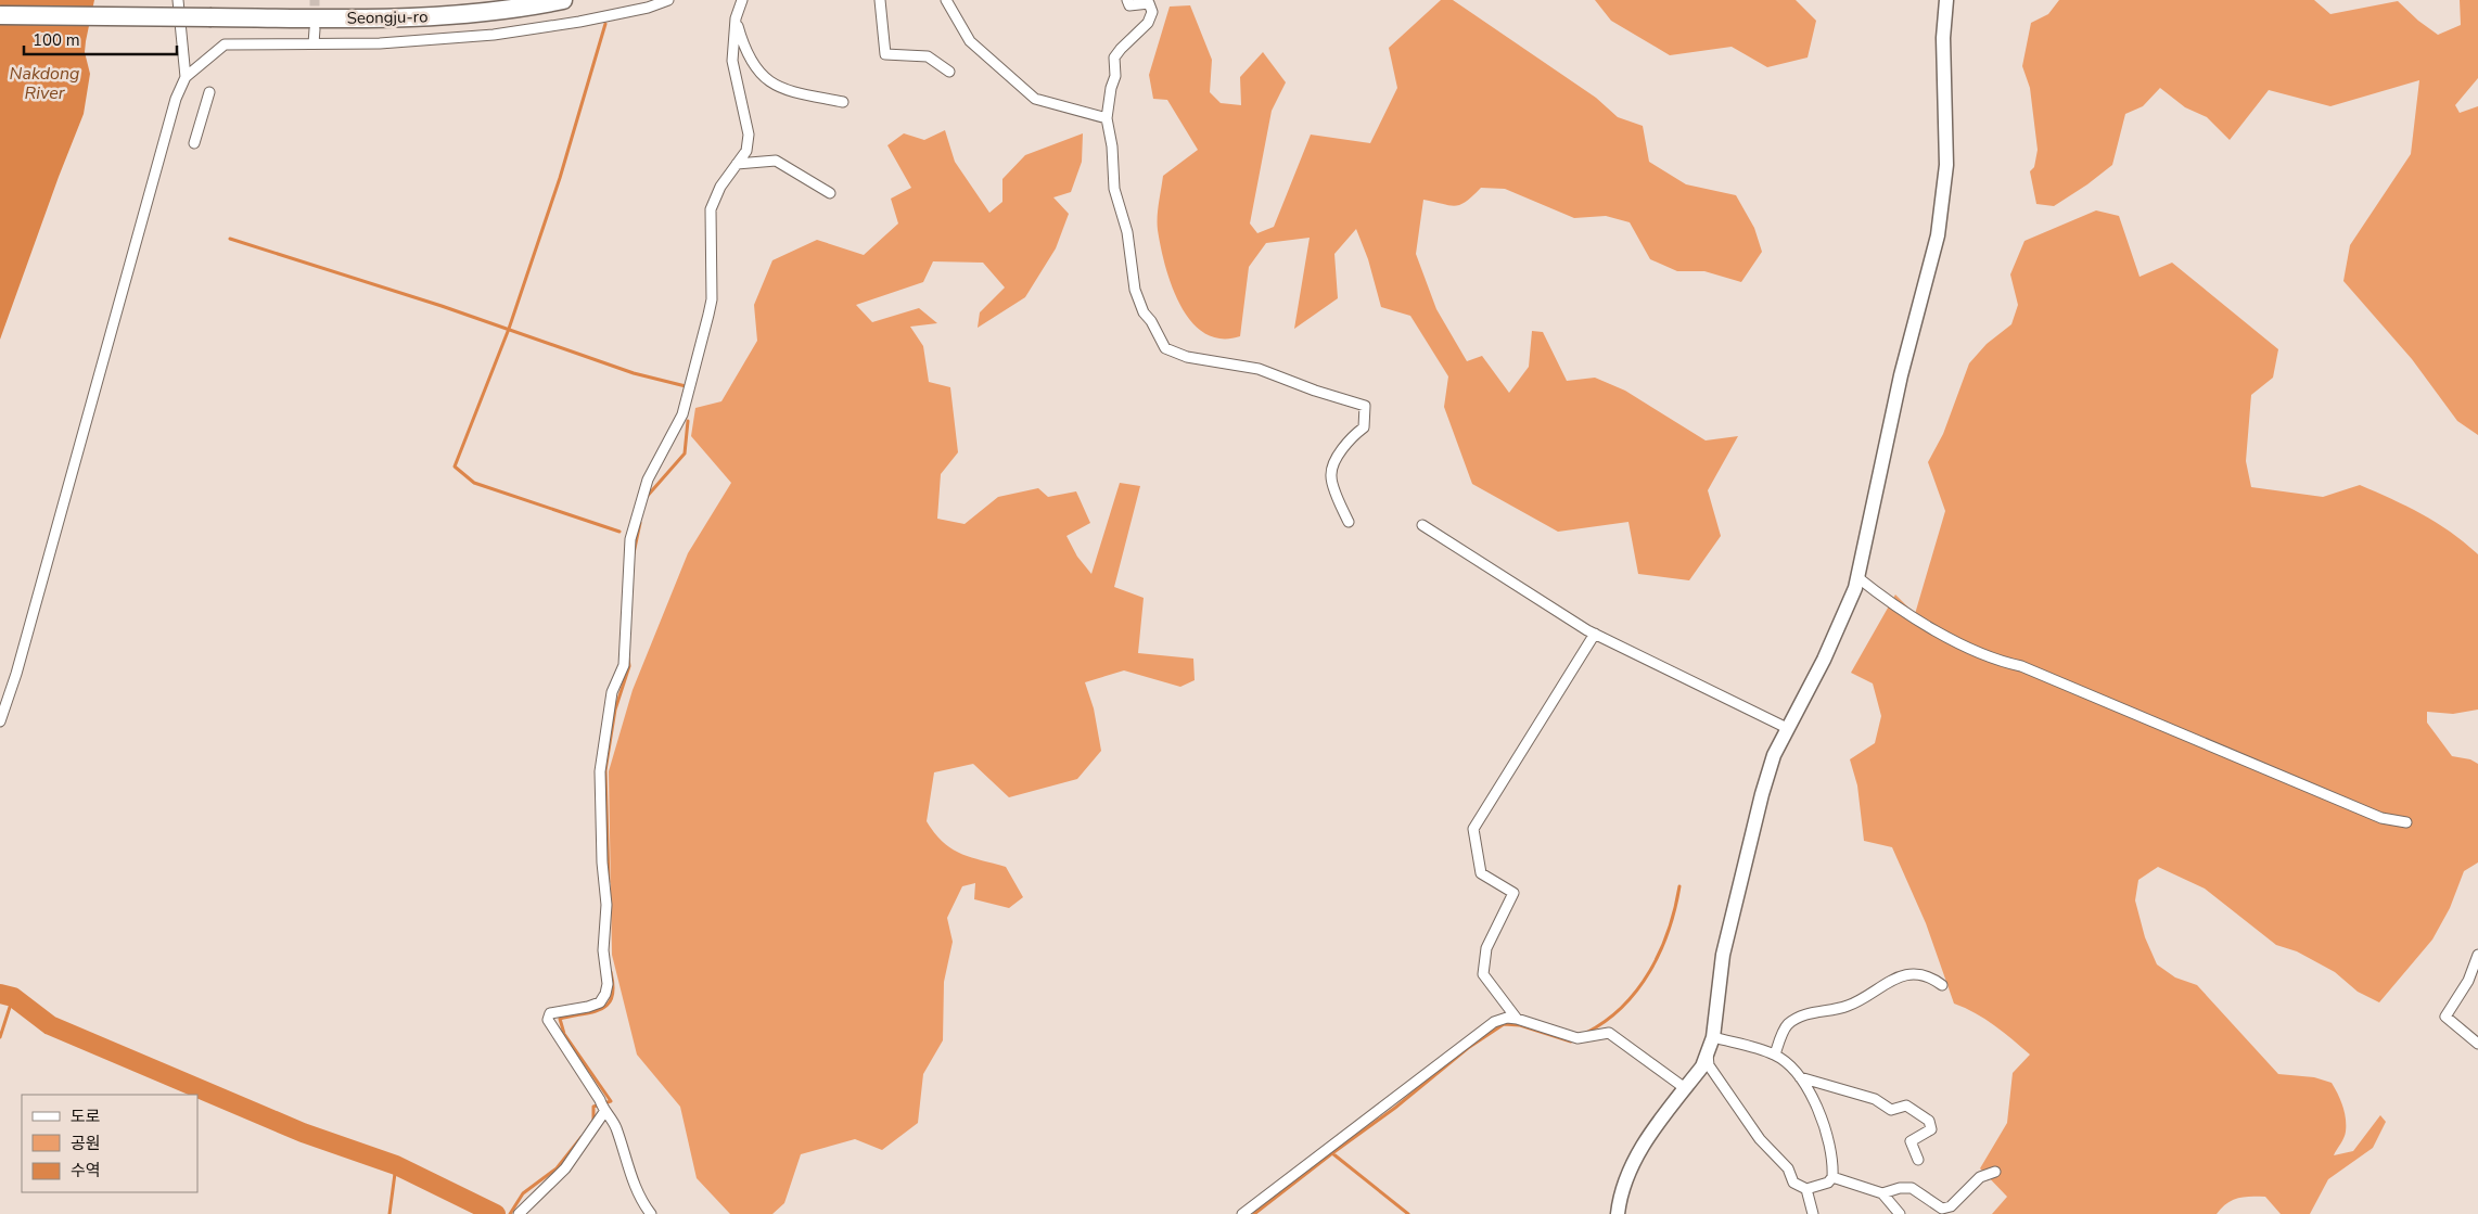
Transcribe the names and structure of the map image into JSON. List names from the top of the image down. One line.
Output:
{"streets":{"highway":["Seongju-ro"]},"water":["Nakdong River"],"legend":["도로","공원","수역"],"scale_bar":"100 m"}
